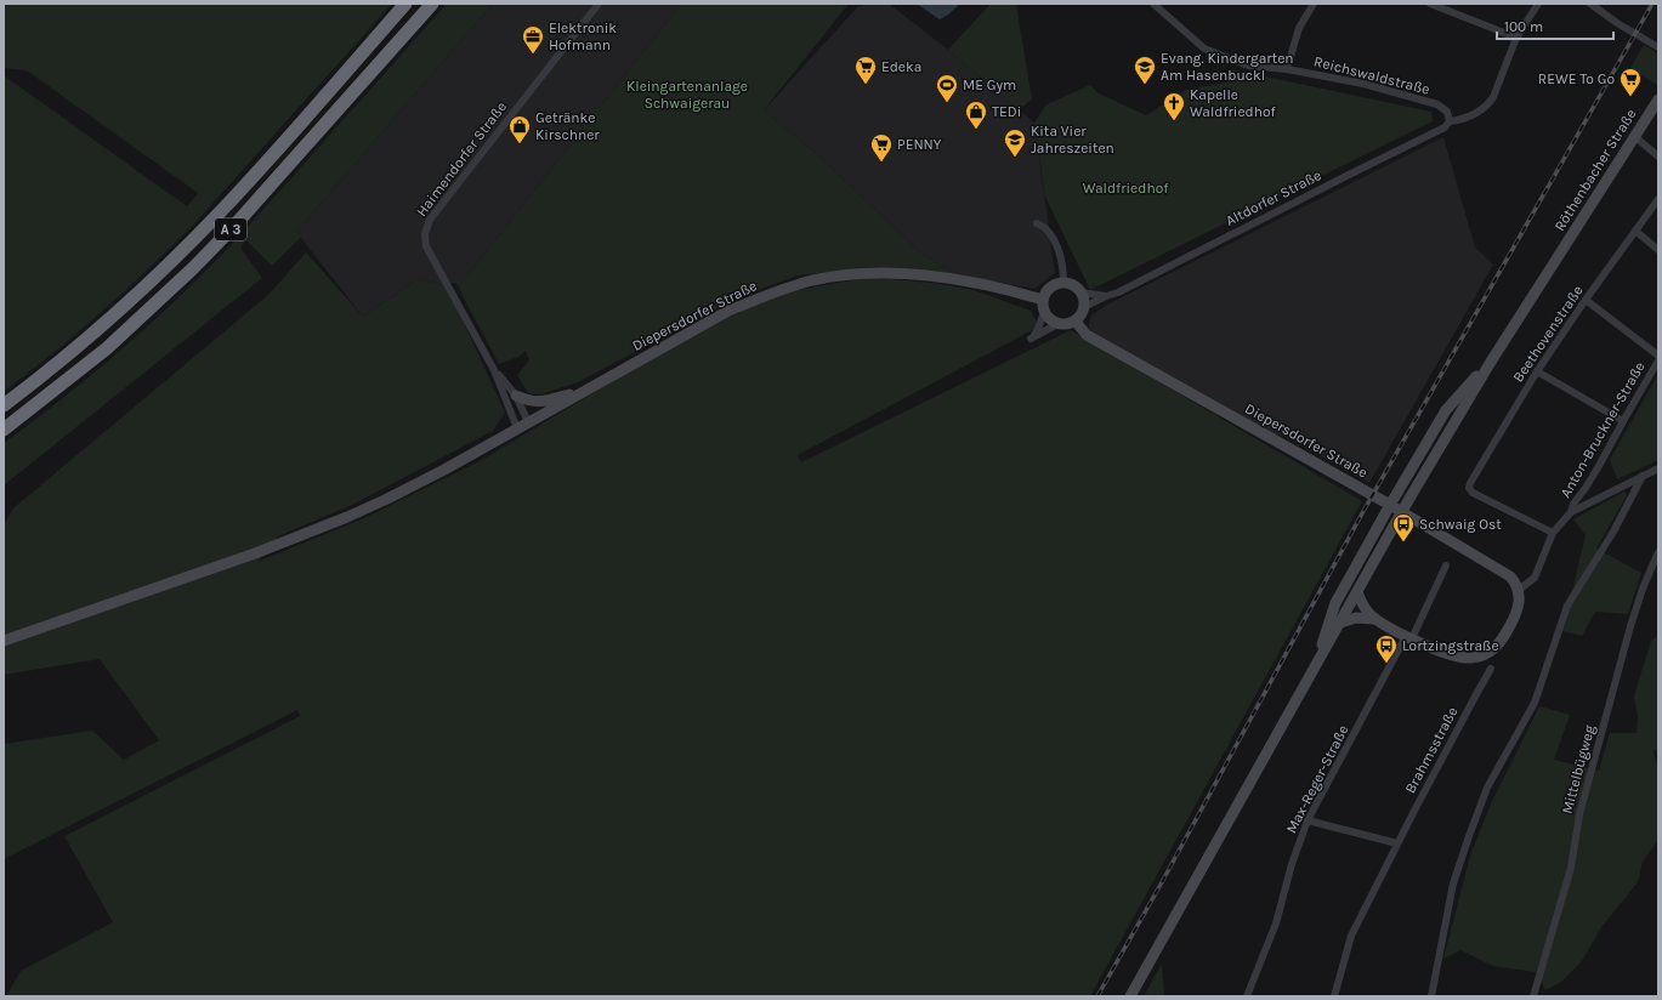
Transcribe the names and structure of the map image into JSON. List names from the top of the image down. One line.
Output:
{"streets":{"highway":["A 3"],"street":["Reichswaldstraße","Haimendorfer Straße","Röthenbacher Straße","Altdorfer Straße","Diepersdorfer Straße","Beethovenstraße","Anton-Bruckner-Straße","Brahmsstraße","Mittelbügweg","Max-Reger-Straße"]},"crossings":[["Reichswaldstraße","Altdorfer Straße"],["Haimendorfer Straße","Diepersdorfer Straße"],["Altdorfer Straße","Diepersdorfer Straße"]],"parks":["Kleingartenanlage Schwaigerau","Waldfriedhof"],"places":{"office":["Elektronik Hofmann"],"supermarket":["Edeka","REWE To Go","PENNY"],"school or university":["Evang. Kindergarten Am Hasenbuckl","Kita Vier Jahreszeiten"],"sports":["ME Gym"],"church":["Kapelle Waldfriedhof"],"shop":["TEDi","Getränke Kirschner"],"bus stop":["Schwaig Ost","Lortzingstraße"]},"scale_bar":"100 m"}
